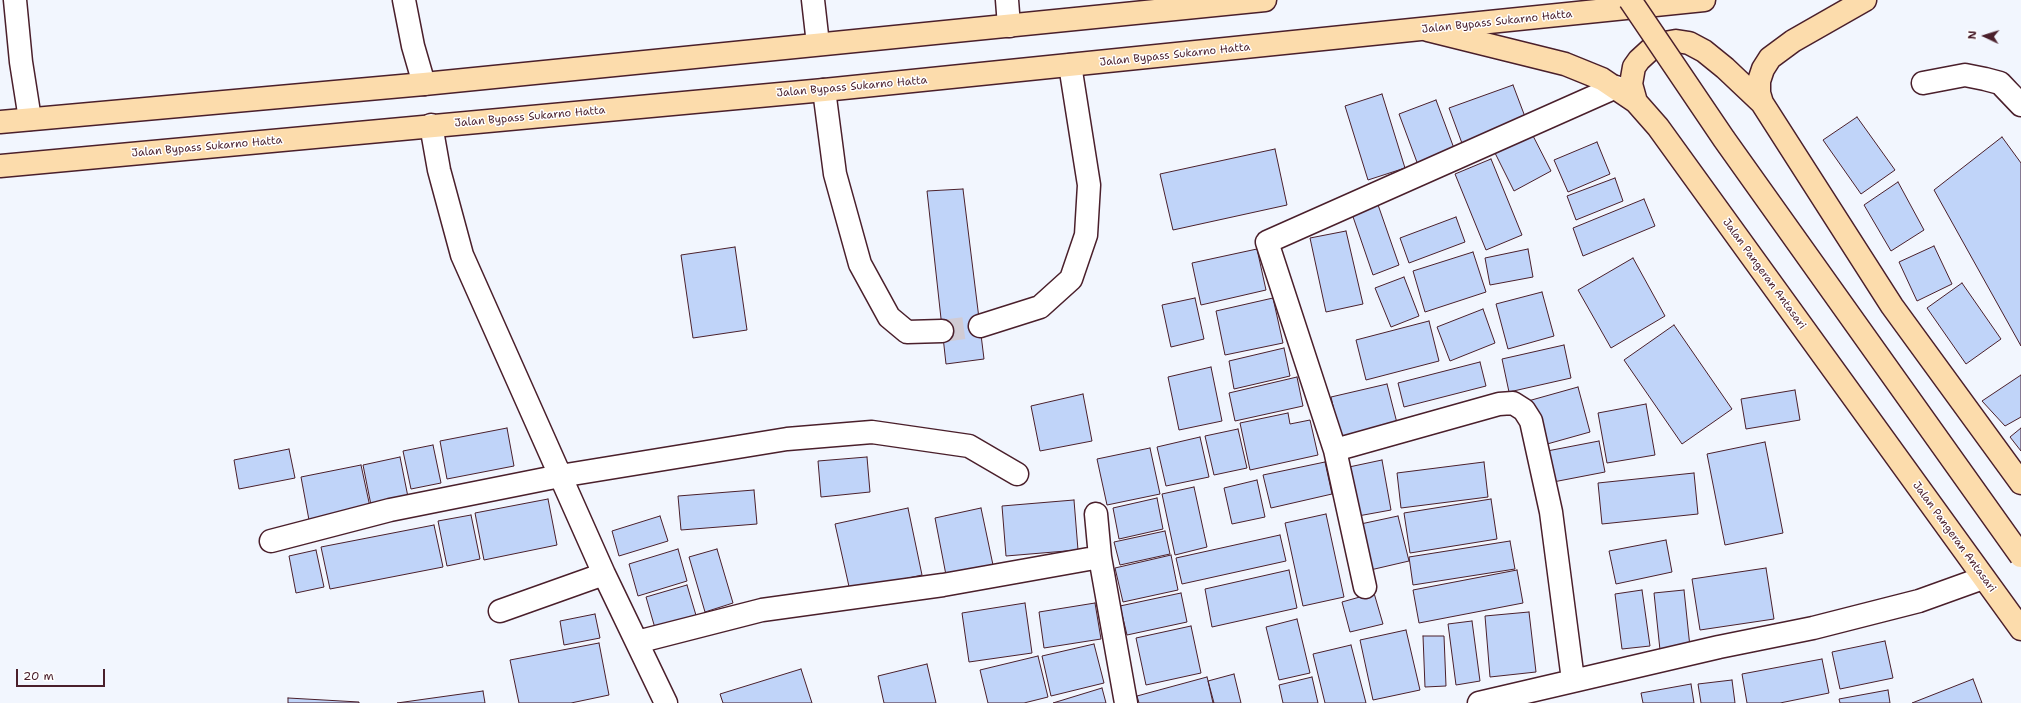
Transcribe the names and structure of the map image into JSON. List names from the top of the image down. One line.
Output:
{"streets":{"main road":["Jalan Bypass Sukarno Hatta","Jalan Pangeran Antasari"]},"crossings":[["Jalan Bypass Sukarno Hatta","Jalan Pangeran Antasari"]],"scale_bar":"20 m","north":"left"}
